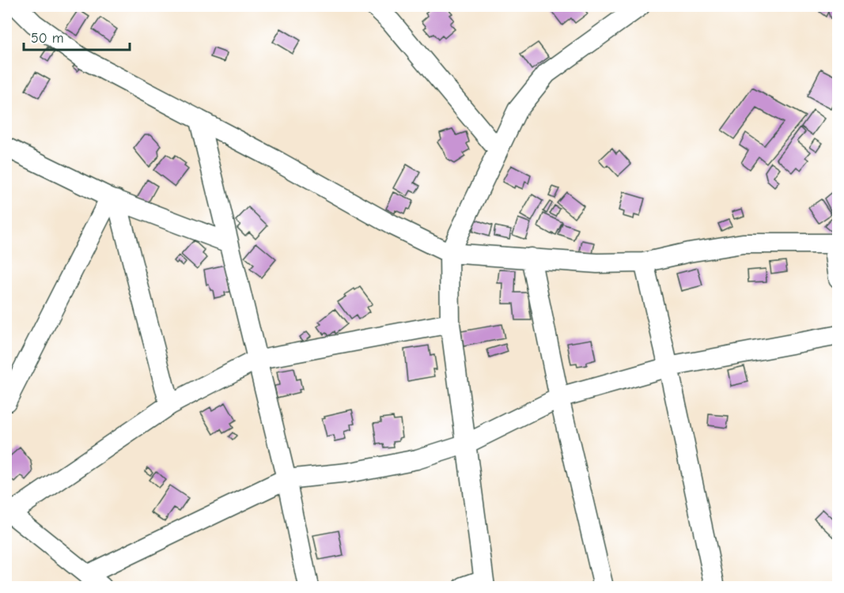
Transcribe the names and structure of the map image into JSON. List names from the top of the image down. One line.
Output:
{"scale_bar":"50 m"}
